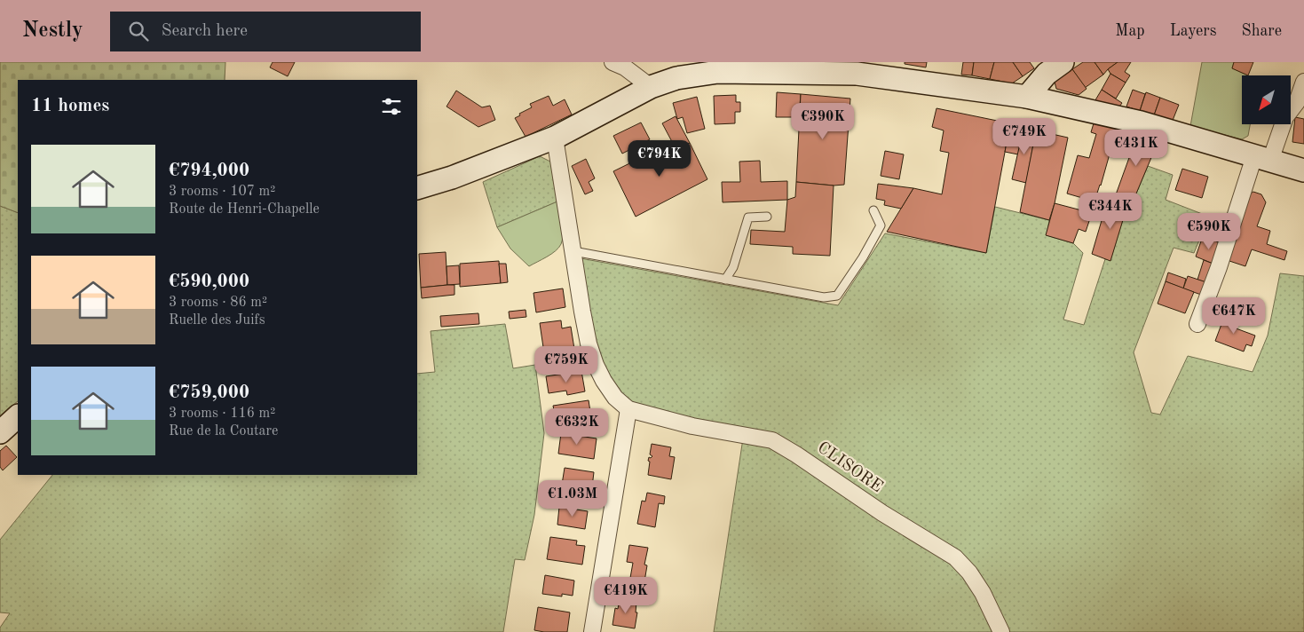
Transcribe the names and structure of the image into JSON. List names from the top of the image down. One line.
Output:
{"streets":{"street":["CLISORE"]},"north":"bottom left","page":{"header":"Nestly","search":"Search here","nav":["Map","Layers","Share"],"heading":"11 homes","price":["€390K","€749K","€431K","€794K","€344K","€590K","€647K","€759K","€632K","€1.03M","€419K"],"list":[{"name":"€794,000","note":"3 rooms · 107 m² · Route de Henri-Chapelle"},{"name":"€590,000","note":"3 rooms · 86 m² · Ruelle des Juifs"},{"name":"€759,000","note":"3 rooms · 116 m² · Rue de la Coutare"}]}}
